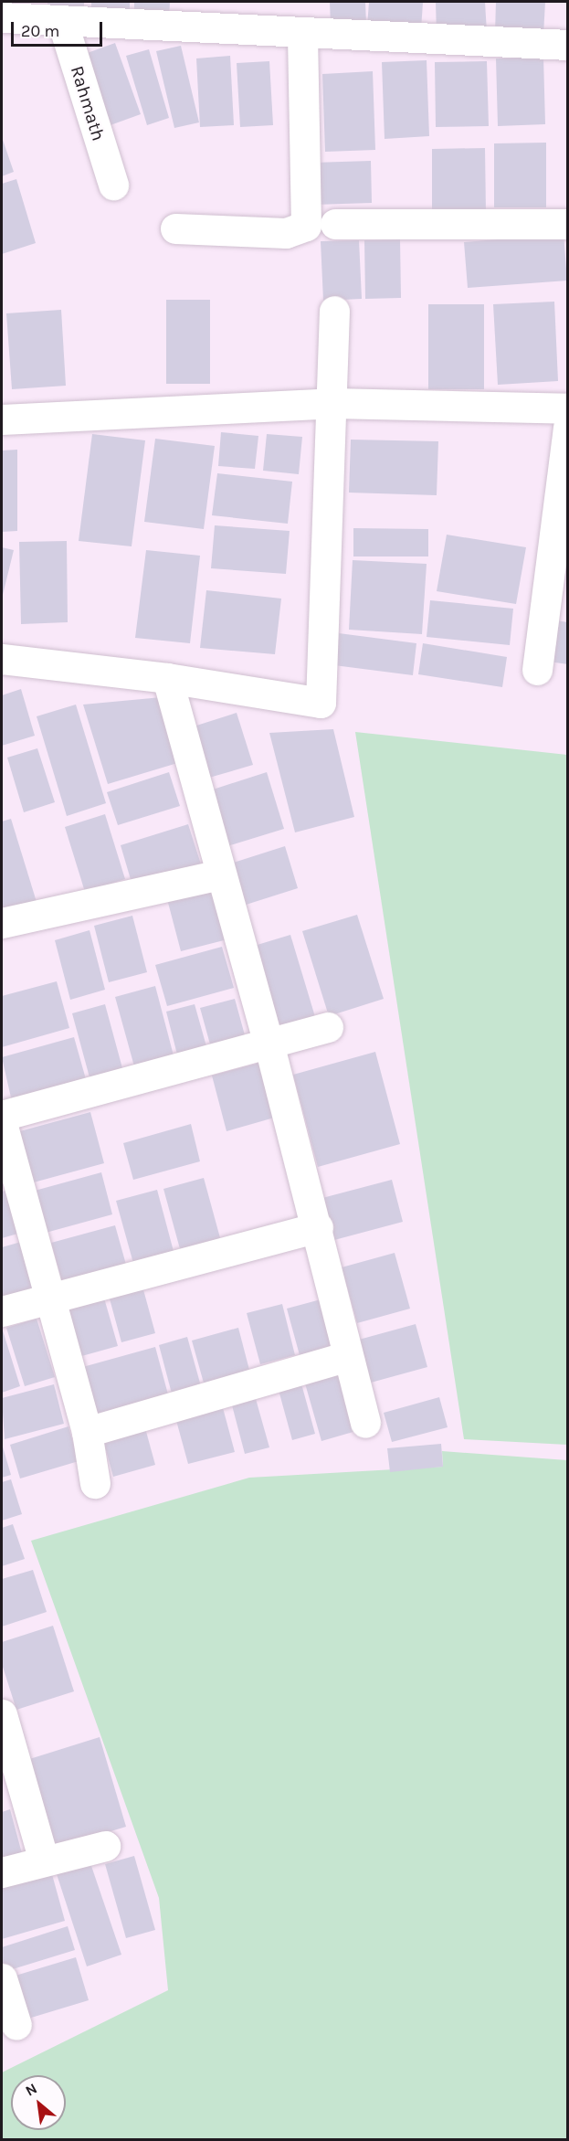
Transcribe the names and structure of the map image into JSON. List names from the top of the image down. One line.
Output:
{"streets":{"street":["Rahmath"]},"scale_bar":"20 m","north":"top left"}
